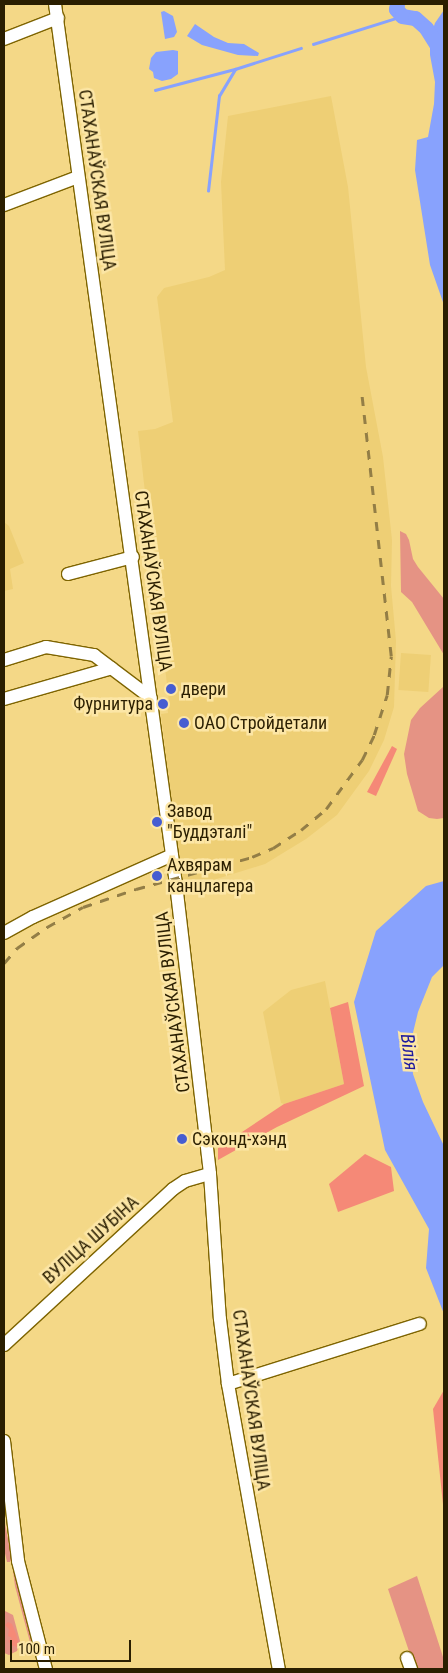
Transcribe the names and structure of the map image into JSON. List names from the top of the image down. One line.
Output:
{"streets":{"street":["СТАХАНАЎСКАЯ ВУЛІЦА","ВУЛІЦА ШУБІНА"]},"crossings":[["СТАХАНАЎСКАЯ ВУЛІЦА","ВУЛІЦА ШУБІНА"]],"water":["Вілія"],"places":["двери","Фурнитура","ОАО Стройдетали","Завод \"Буддэталі\"","Ахвярам канцлагера","Сэконд-хэнд"],"scale_bar":"100 m"}
